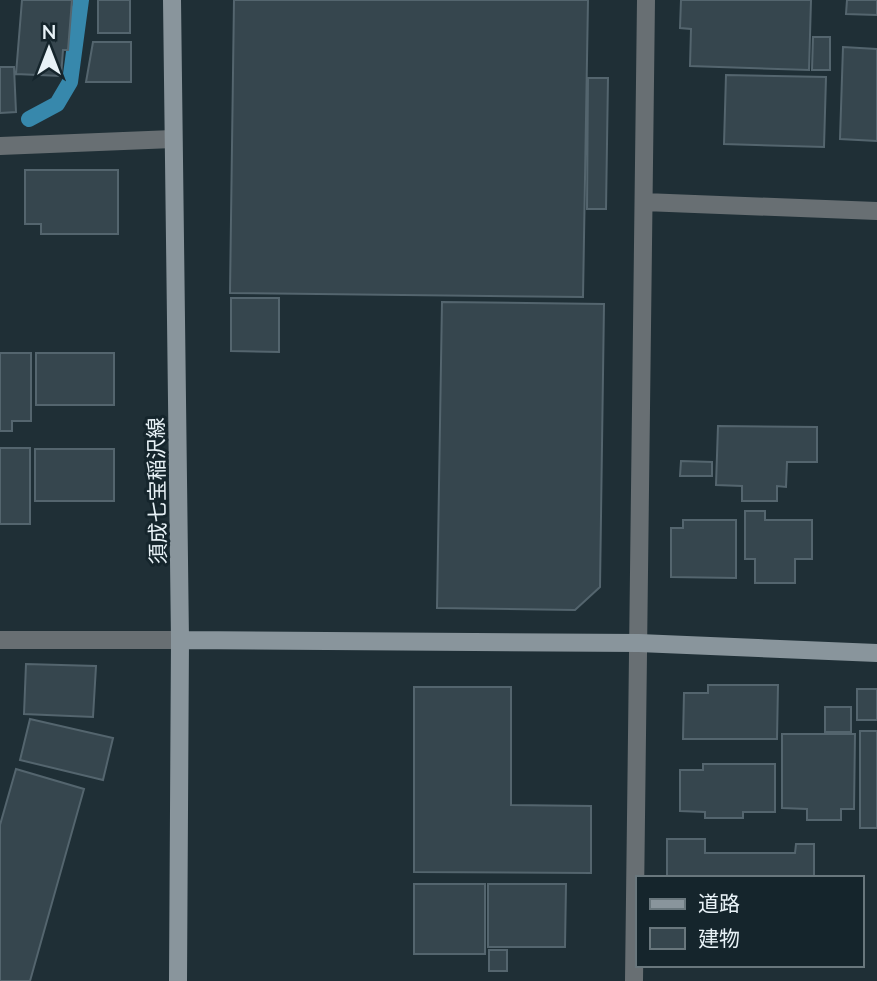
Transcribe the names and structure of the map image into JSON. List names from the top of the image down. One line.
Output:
{"streets":{"main road":["須成七宝稲沢線"]},"legend":["道路","建物"],"north":"top"}
